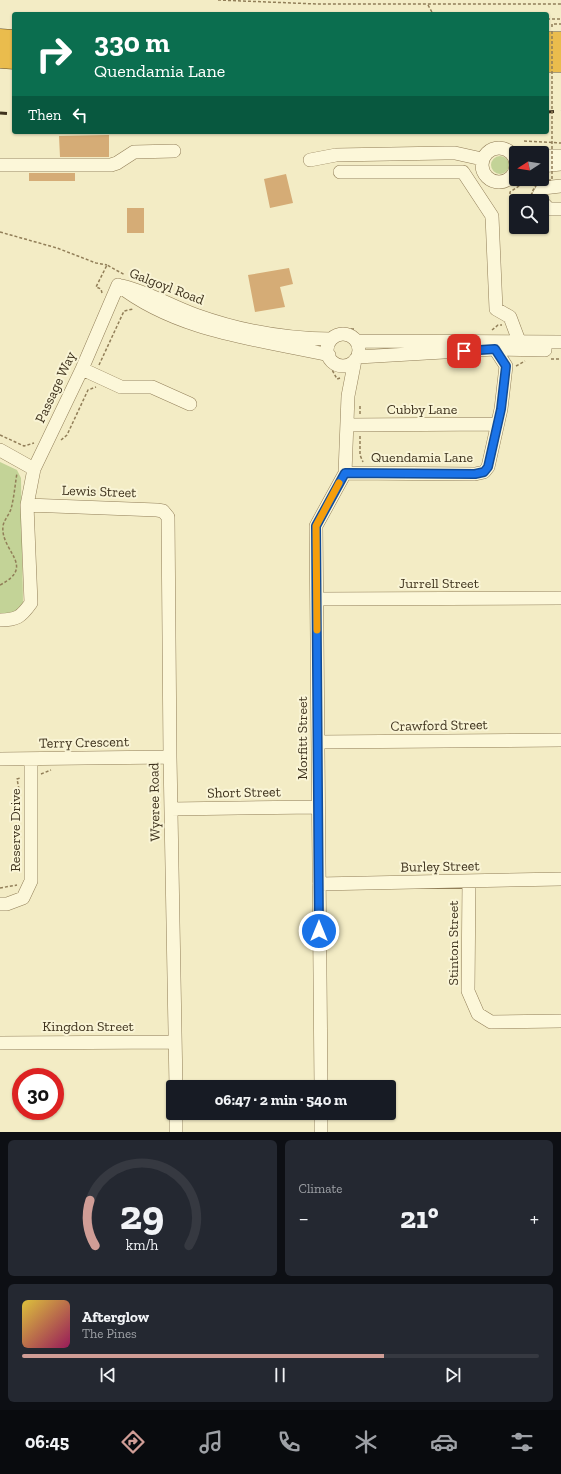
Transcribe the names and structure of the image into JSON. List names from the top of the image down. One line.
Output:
{"streets":{"street":["Galgoyl Road","Passage Way","Cubby Lane","Quendamia Lane","Lewis Street","Jurrell Street","Crawford Street","Morfitt Street","Terry Crescent","Short Street","Wyeree Road","Reserve Drive","Burley Street","Stinton Street","Kingdon Street"]},"crossings":[["Galgoyl Road","Passage Way"],["Galgoyl Road","Morfitt Street"],["Passage Way","Lewis Street"],["Cubby Lane","Quendamia Lane"],["Cubby Lane","Morfitt Street"],["Quendamia Lane","Morfitt Street"],["Lewis Street","Wyeree Road"],["Jurrell Street","Morfitt Street"],["Crawford Street","Morfitt Street"],["Morfitt Street","Short Street"],["Morfitt Street","Burley Street"],["Terry Crescent","Wyeree Road"],["Terry Crescent","Reserve Drive"],["Short Street","Wyeree Road"],["Wyeree Road","Kingdon Street"],["Burley Street","Stinton Street"]],"north":"left","page":{"turn":["330 m","Quendamia Lane"],"then":"Then","limit":"30","trip":"06:47 · 2 min · 540 m","tile":"Climate","heat":["−","21°","+"],"song":["Afterglow","The Pines"],"tabs":"06:45","gauge":["29","km/h"]}}
